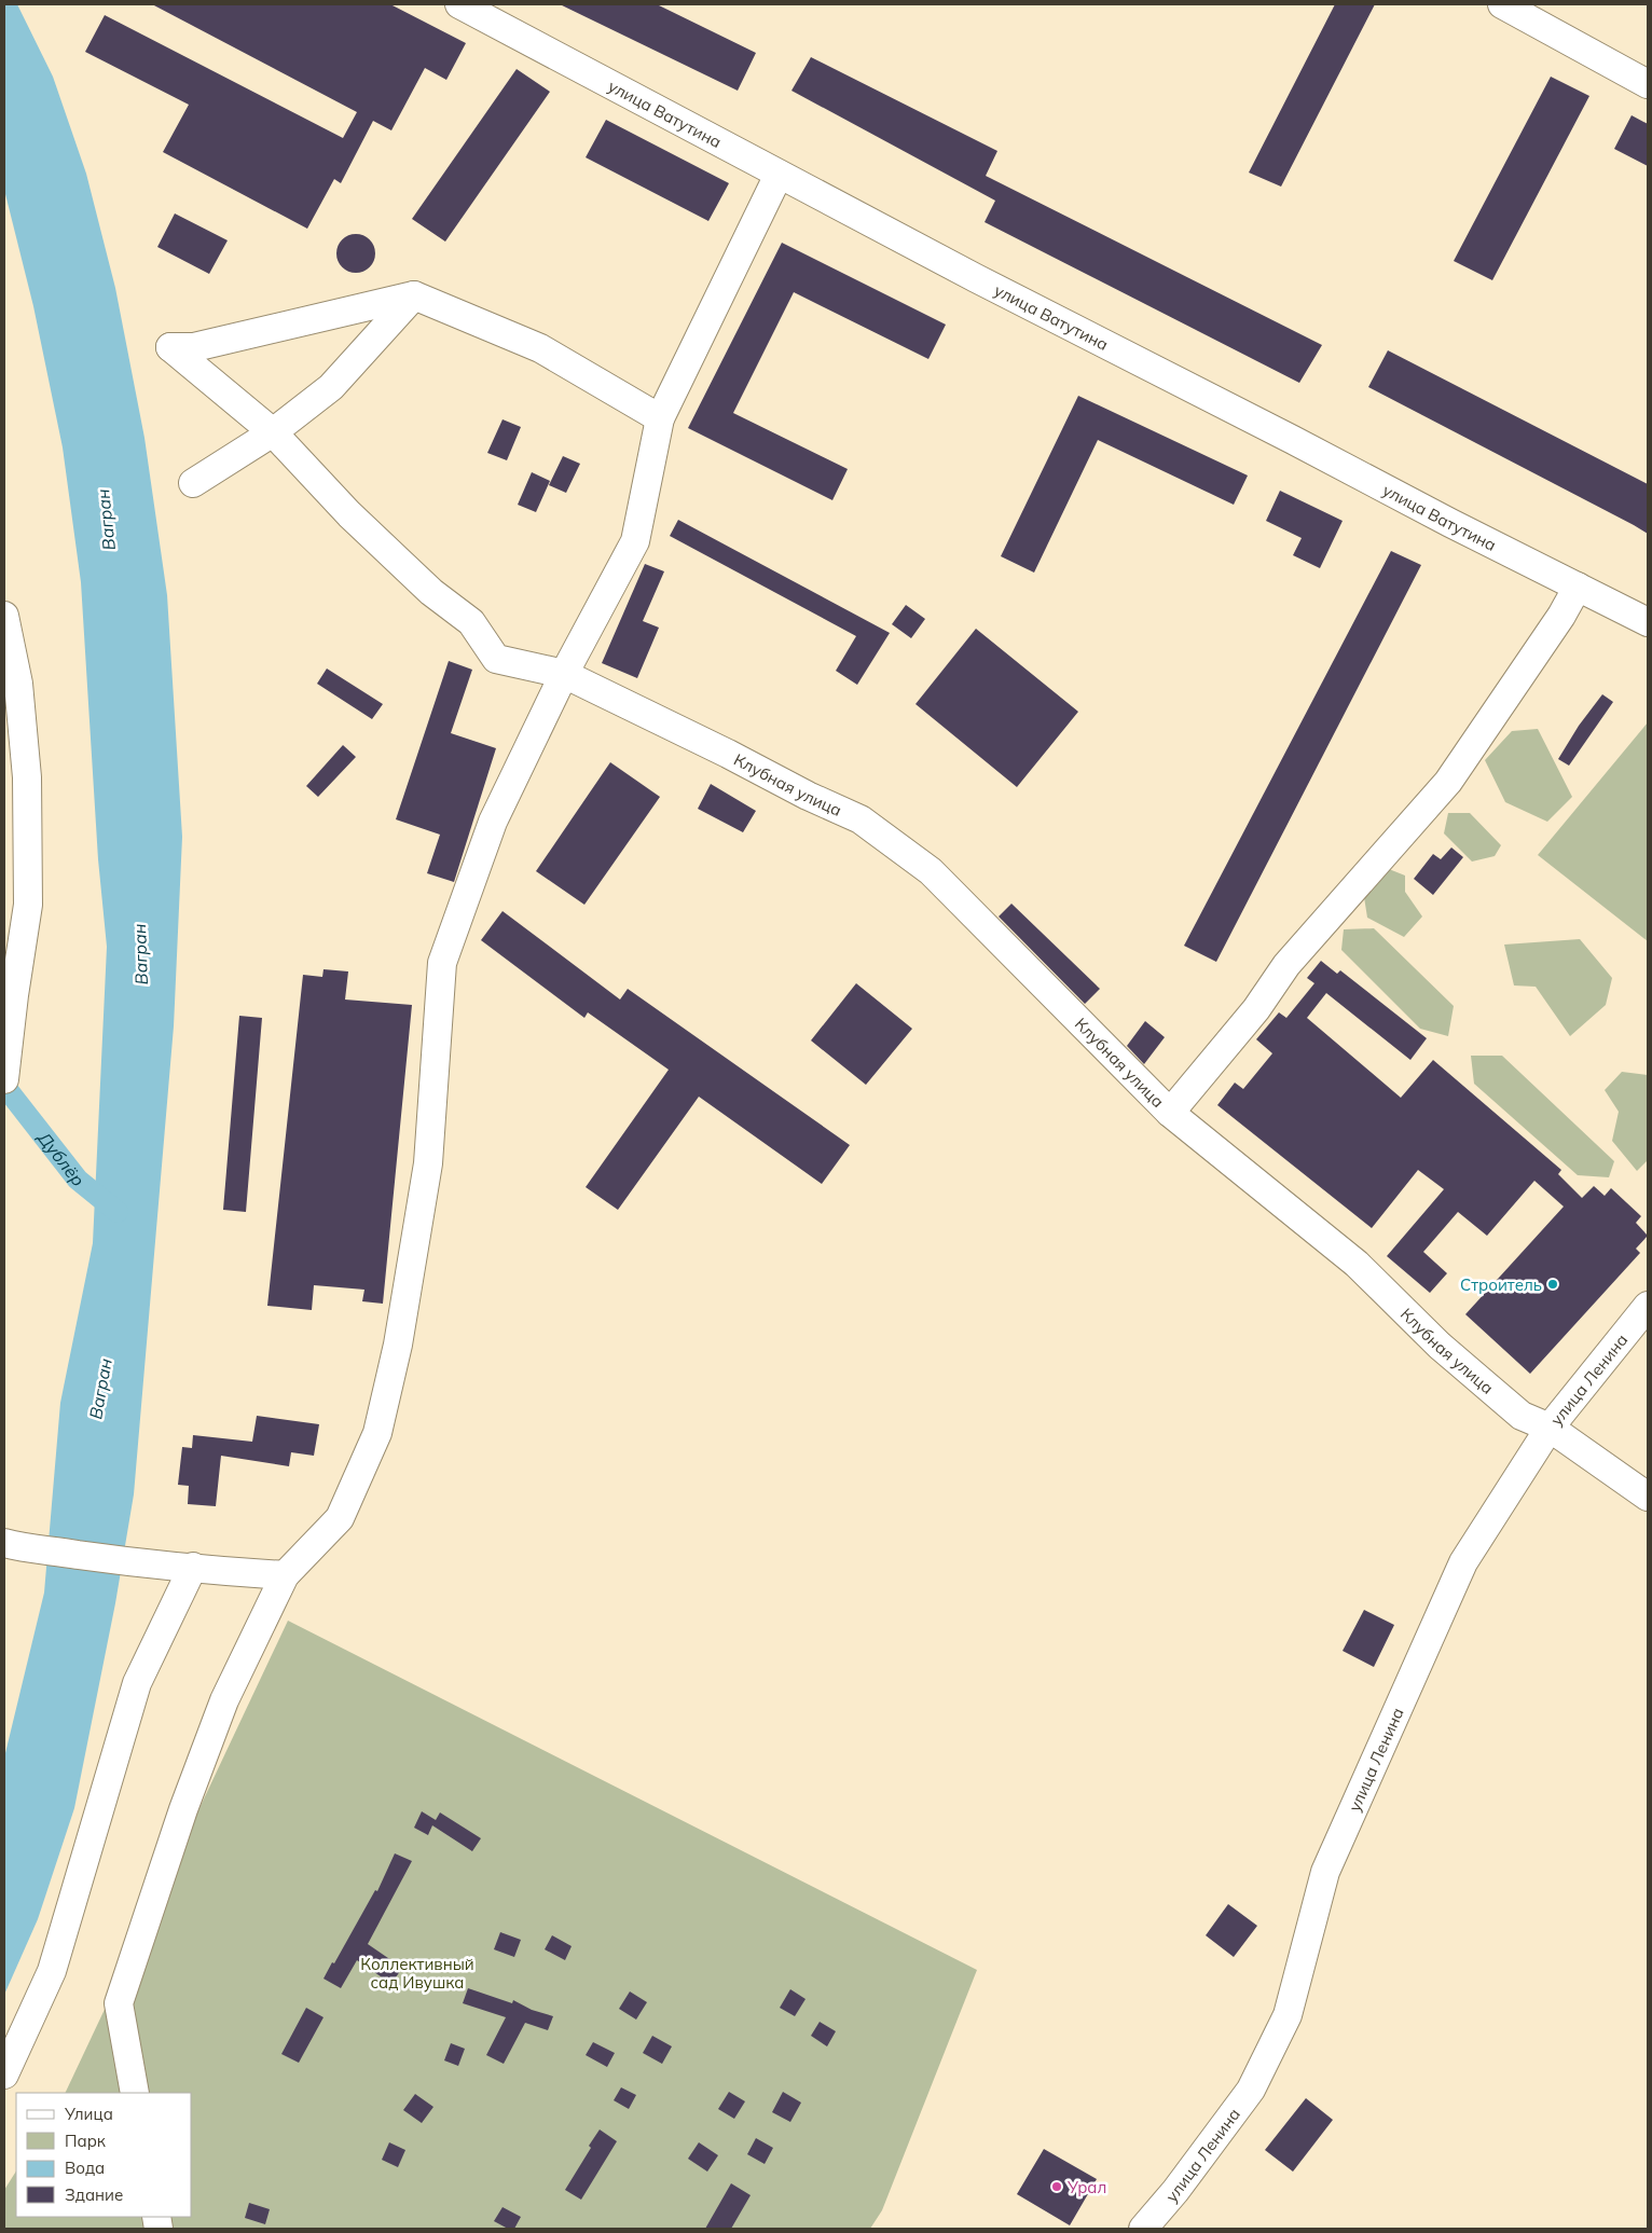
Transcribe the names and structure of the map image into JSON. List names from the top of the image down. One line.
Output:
{"streets":{"street":["улица Ватутина","Клубная улица","улица Ленина"]},"crossings":[["Клубная улица","улица Ленина"]],"water":["Вагран","Дублёр"],"parks":["Коллективный сад Ивушка"],"places":["Строитель","Урал"],"legend":["Улица","Парк","Вода","Здание"]}
